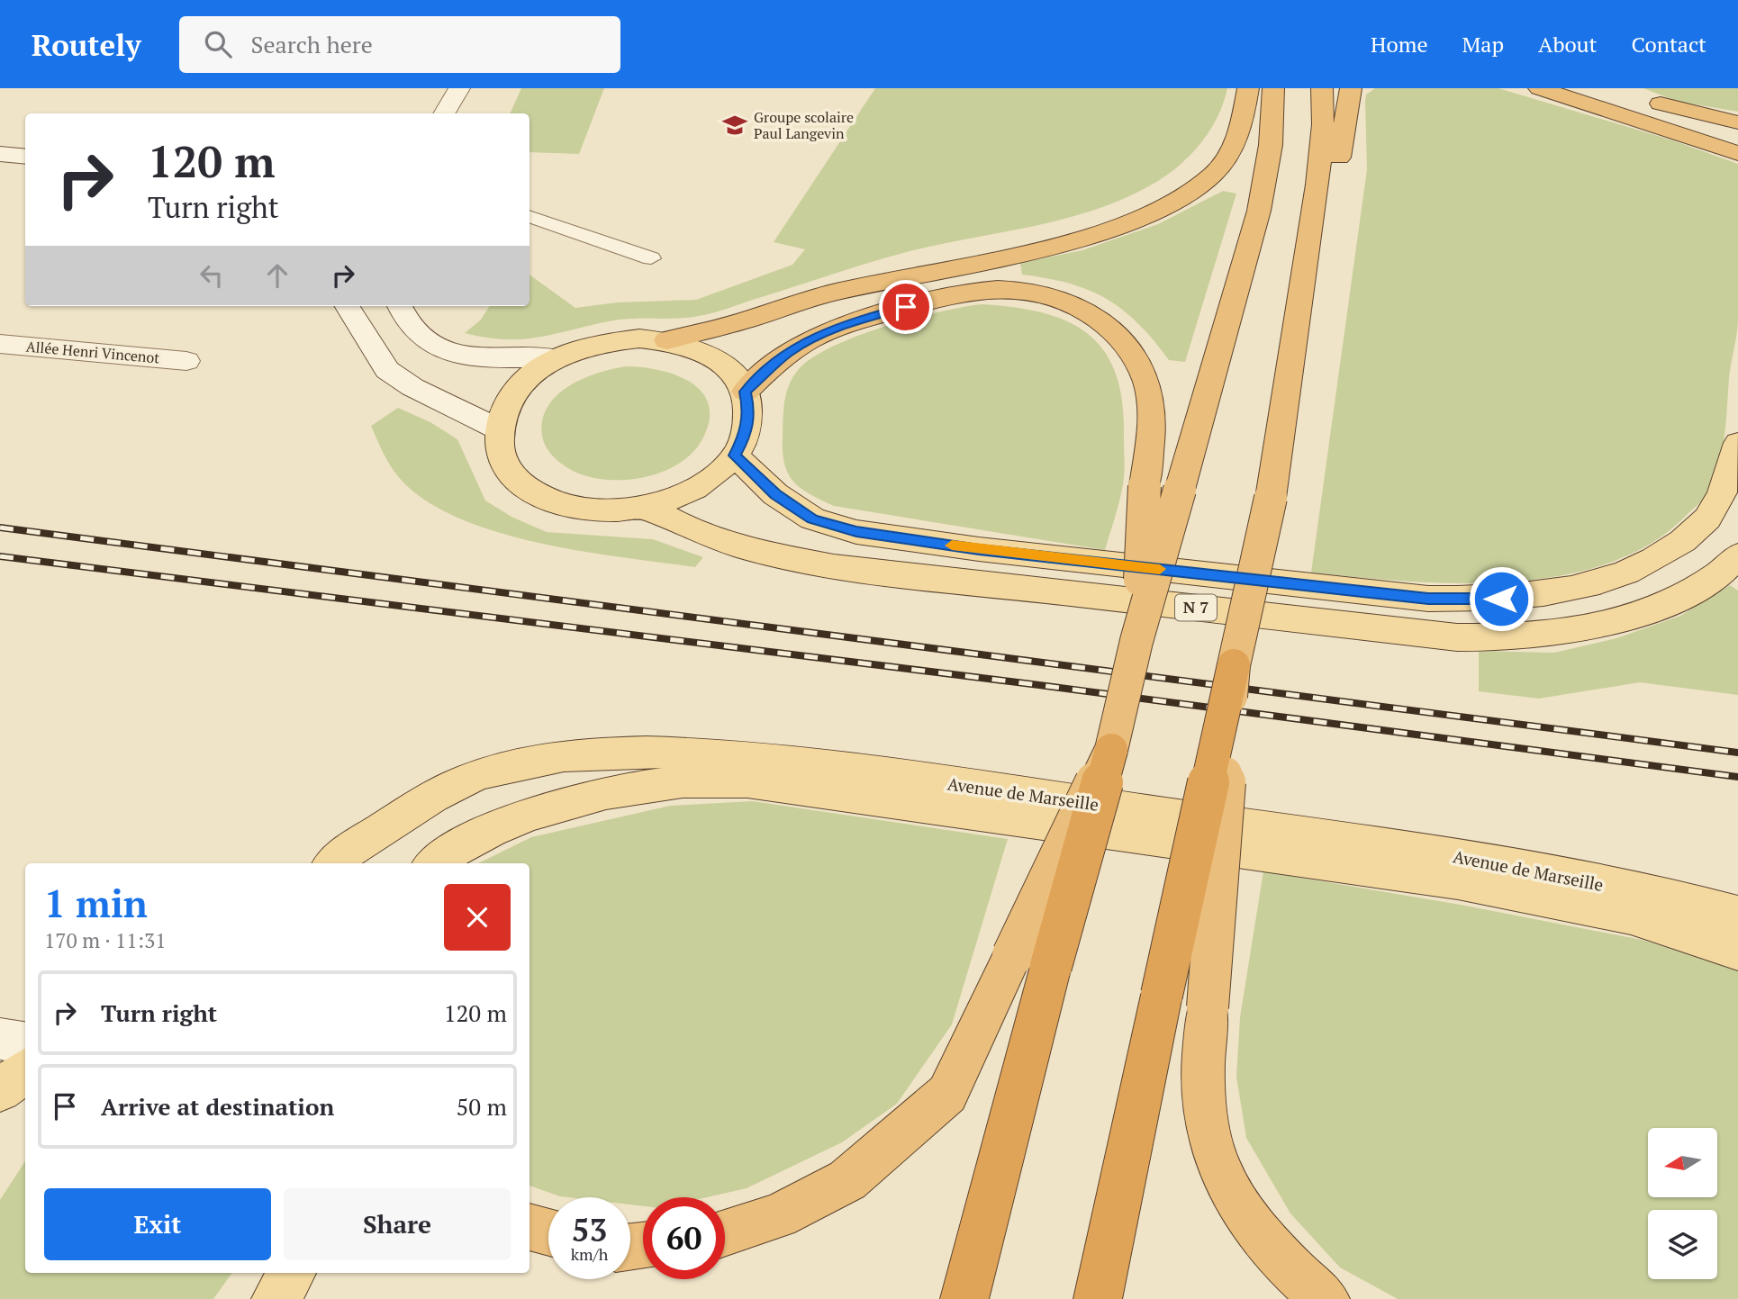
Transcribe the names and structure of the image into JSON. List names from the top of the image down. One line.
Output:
{"streets":{"highway":["N 7"],"main road":["Allée Henri Vincenot","Avenue de Marseille"]},"places":{"school or university":["Groupe scolaire Paul Langevin"]},"north":"left","page":{"header":"Routely","search":"Search here","nav":["Home","Map","About","Contact"],"turn":["120 m","Turn right"],"heading":["1 min","170 m · 11:31"],"list":[{"name":"Turn right","value":"120 m"},{"name":"Arrive at destination","value":"50 m"}],"buttons":["Exit","Share"],"speed":"53 km/h","limit":"60"}}
